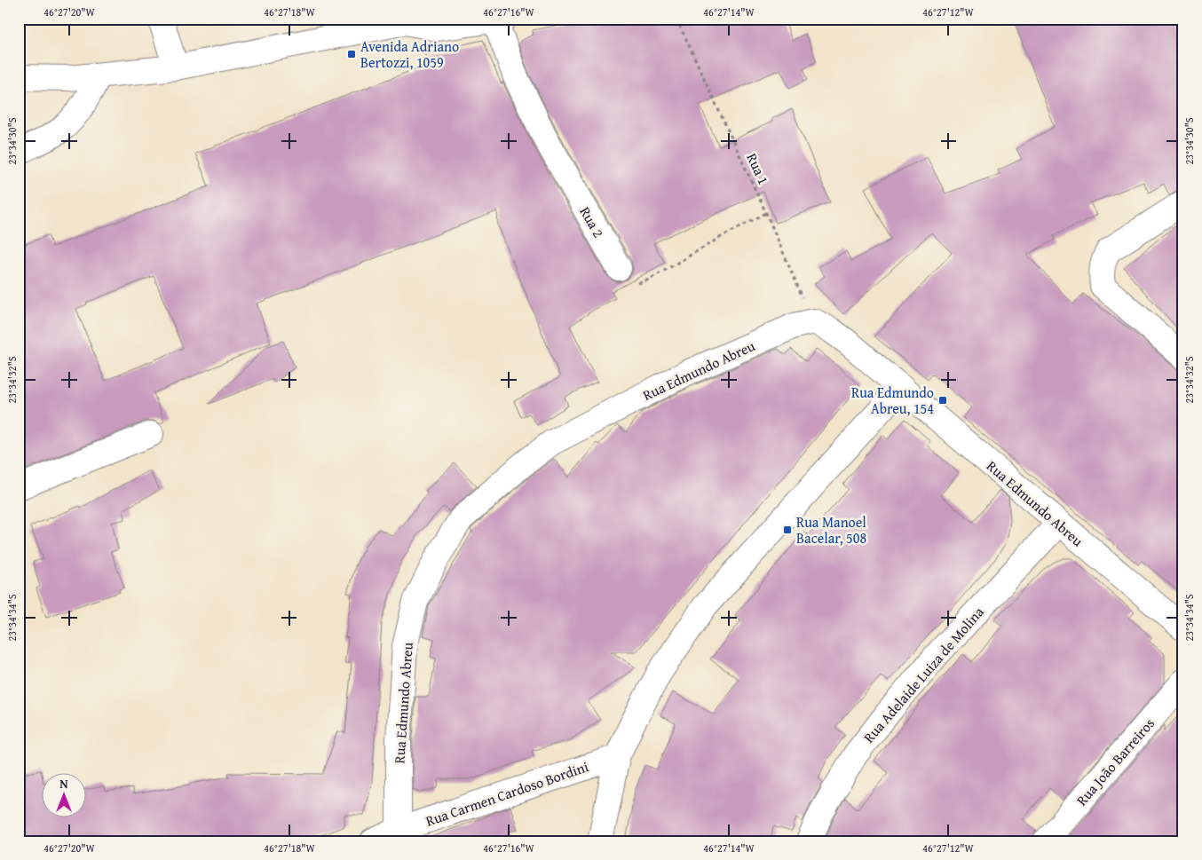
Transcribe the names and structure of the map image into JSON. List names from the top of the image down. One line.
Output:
{"streets":{"street":["Rua 2","Rua Edmundo Abreu","Rua Adelaide Luiza de Molina","Rua João Barreiros","Rua Carmen Cardoso Bordini"],"path":["Rua 1"]},"crossings":[["Rua Edmundo Abreu","Rua Adelaide Luiza de Molina"],["Rua Edmundo Abreu","Rua Carmen Cardoso Bordini"]],"places":{"transit":["Avenida Adriano Bertozzi, 1059","Rua Edmundo Abreu, 154","Rua Manoel Bacelar, 508"]},"north":"top","coordinates":["46°27'20\"W","46°27'18\"W","46°27'16\"W","46°27'14\"W","46°27'12\"W","23°34'30\"S","23°34'32\"S","23°34'34\"S"]}
